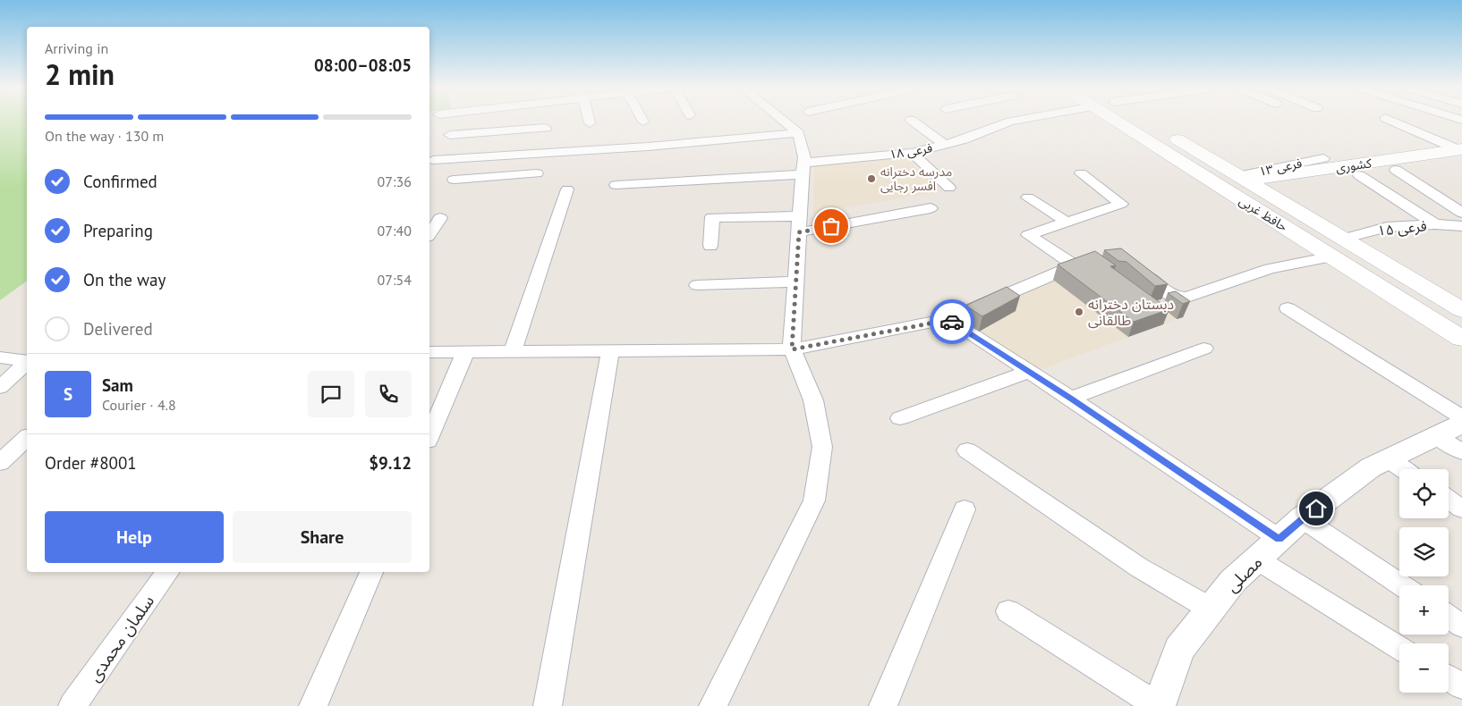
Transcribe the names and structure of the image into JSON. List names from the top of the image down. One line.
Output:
{"streets":{"main road":["کشوری","حافظ غربی"],"street":["فرعی ۱۸","فرعی ۱۳","فرعی ۱۵","مصلی","سلمان محمدی"]},"crossings":[["کشوری","فرعی ۱۳"],["کشوری","حافظ غربی"],["فرعی ۱۳","حافظ غربی"],["حافظ غربی","فرعی ۱۵"]],"places":["مدرسه دخترانه افسر رجایی","دبستان دخترانه طالقانی"],"page":{"heading":["2 min","Arriving in","08:00–08:05"],"panel":["Sam","Courier · 4.8","Order #8001","$9.12"],"bar":"On the way · 130 m","list":[["Confirmed","07:36"],["Preparing","07:40"],["On the way","07:54"],"Delivered"],"round":"S","map_buttons":["+","−"],"buttons":["Help","Share"]}}
